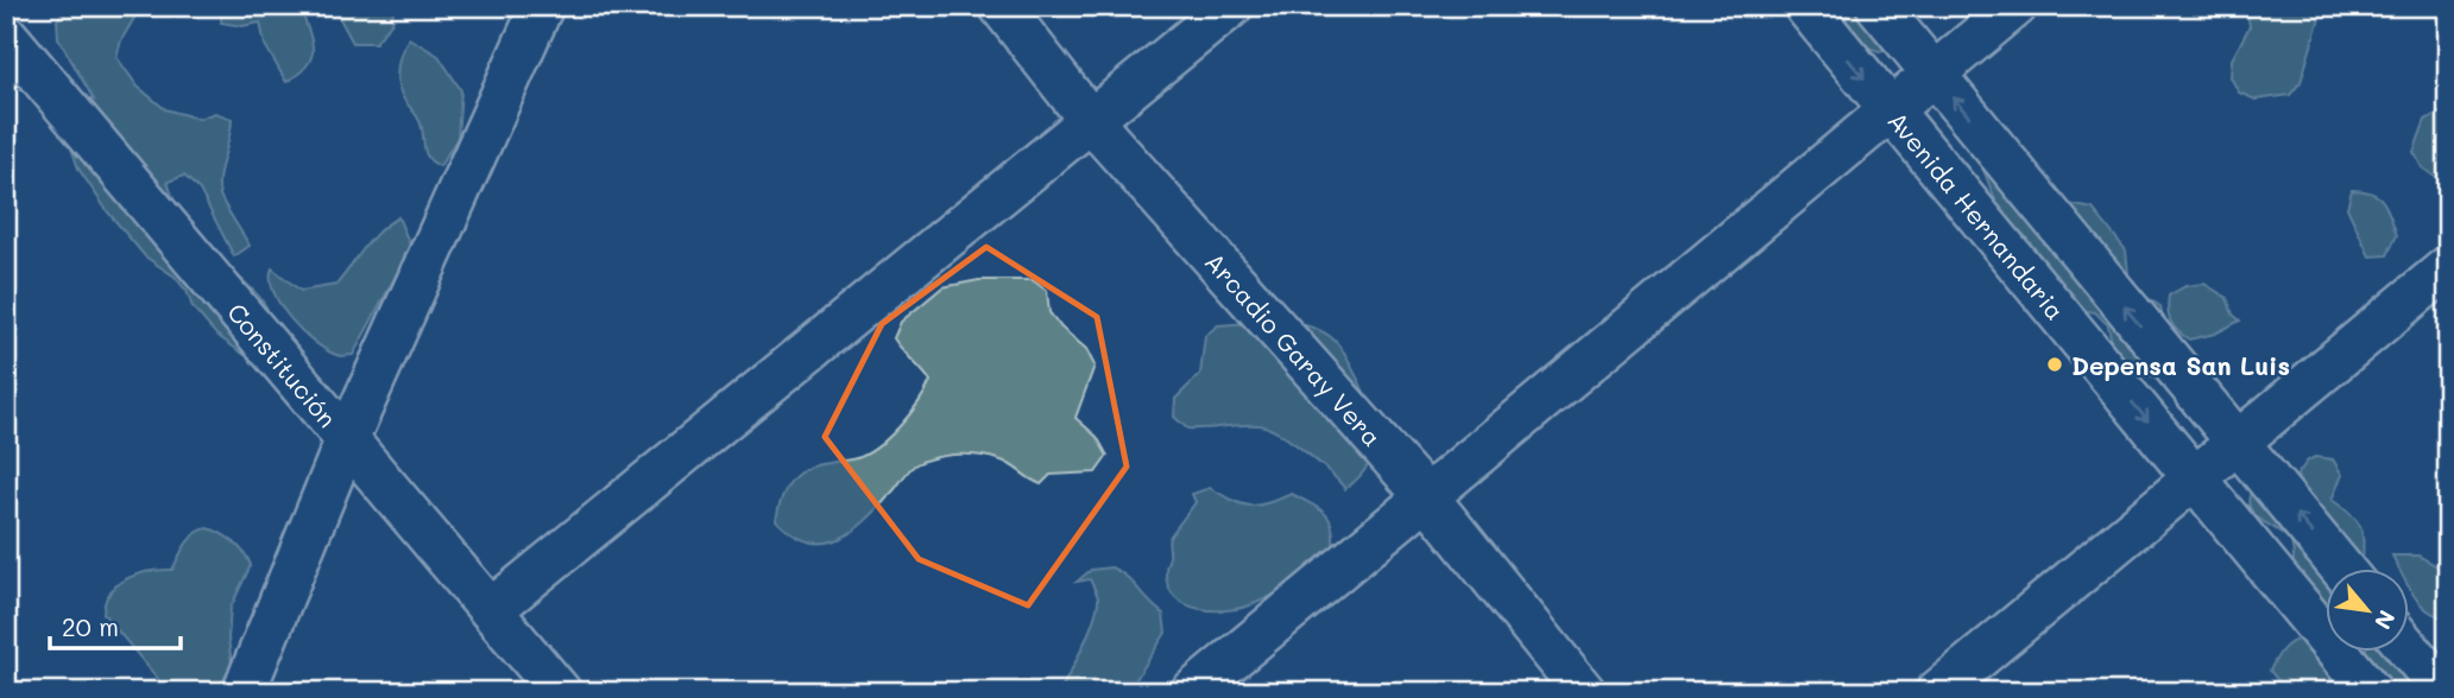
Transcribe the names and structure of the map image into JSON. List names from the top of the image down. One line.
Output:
{"streets":{"street":["Avenida Hernandaria","Arcadio Garay Vera","Constitución"]},"places":["Depensa San Luis"],"scale_bar":"20 m","north":"bottom right"}
